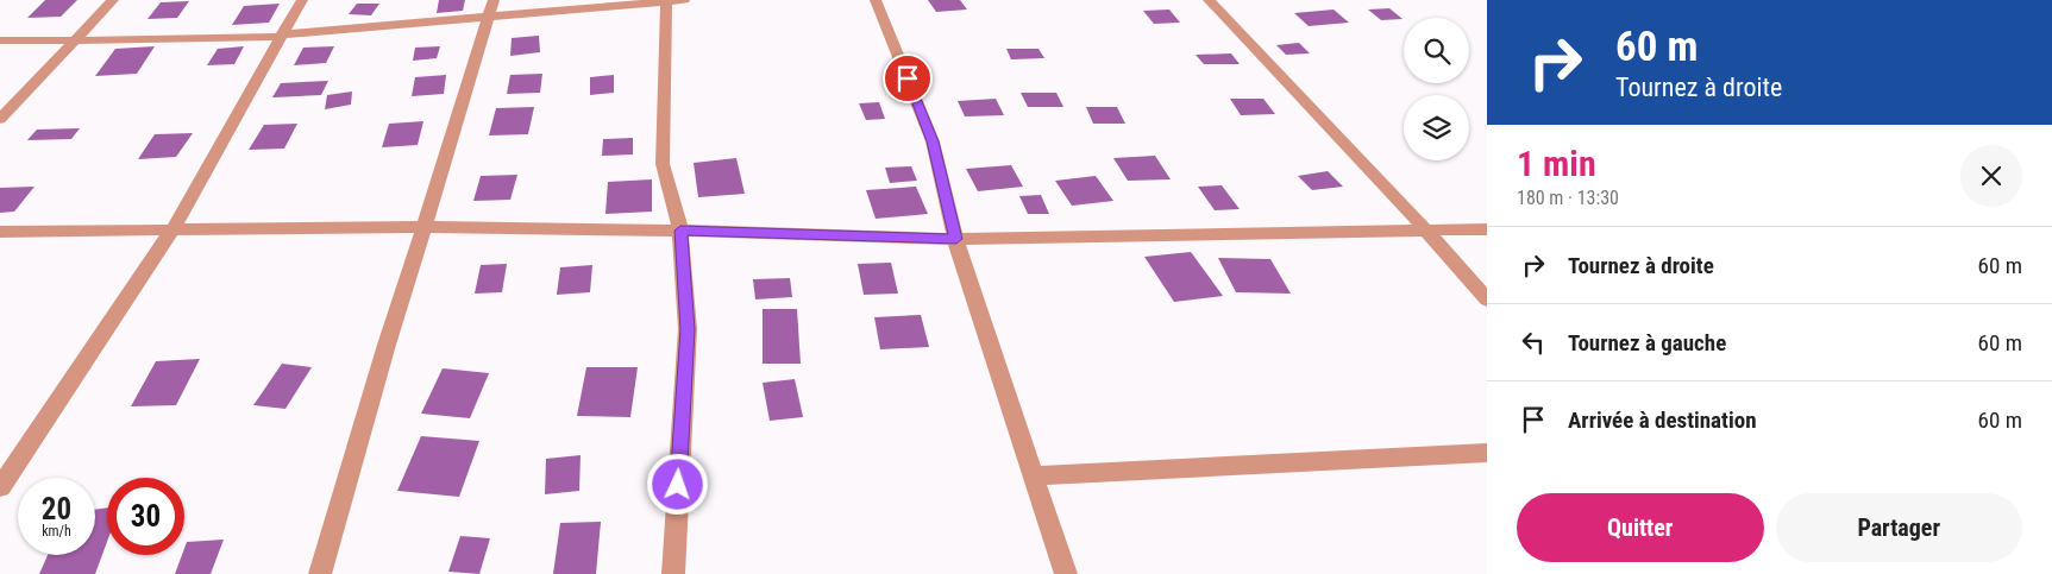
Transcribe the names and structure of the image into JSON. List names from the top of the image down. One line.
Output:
{"page":{"turn":["60 m","Tournez à droite"],"heading":["1 min","180 m · 13:30"],"list":[{"name":"Tournez à droite","value":"60 m"},{"name":"Tournez à gauche","value":"60 m"},{"name":"Arrivée à destination","value":"60 m"}],"speed":"20 km/h","limit":"30","buttons":["Quitter","Partager"]}}
